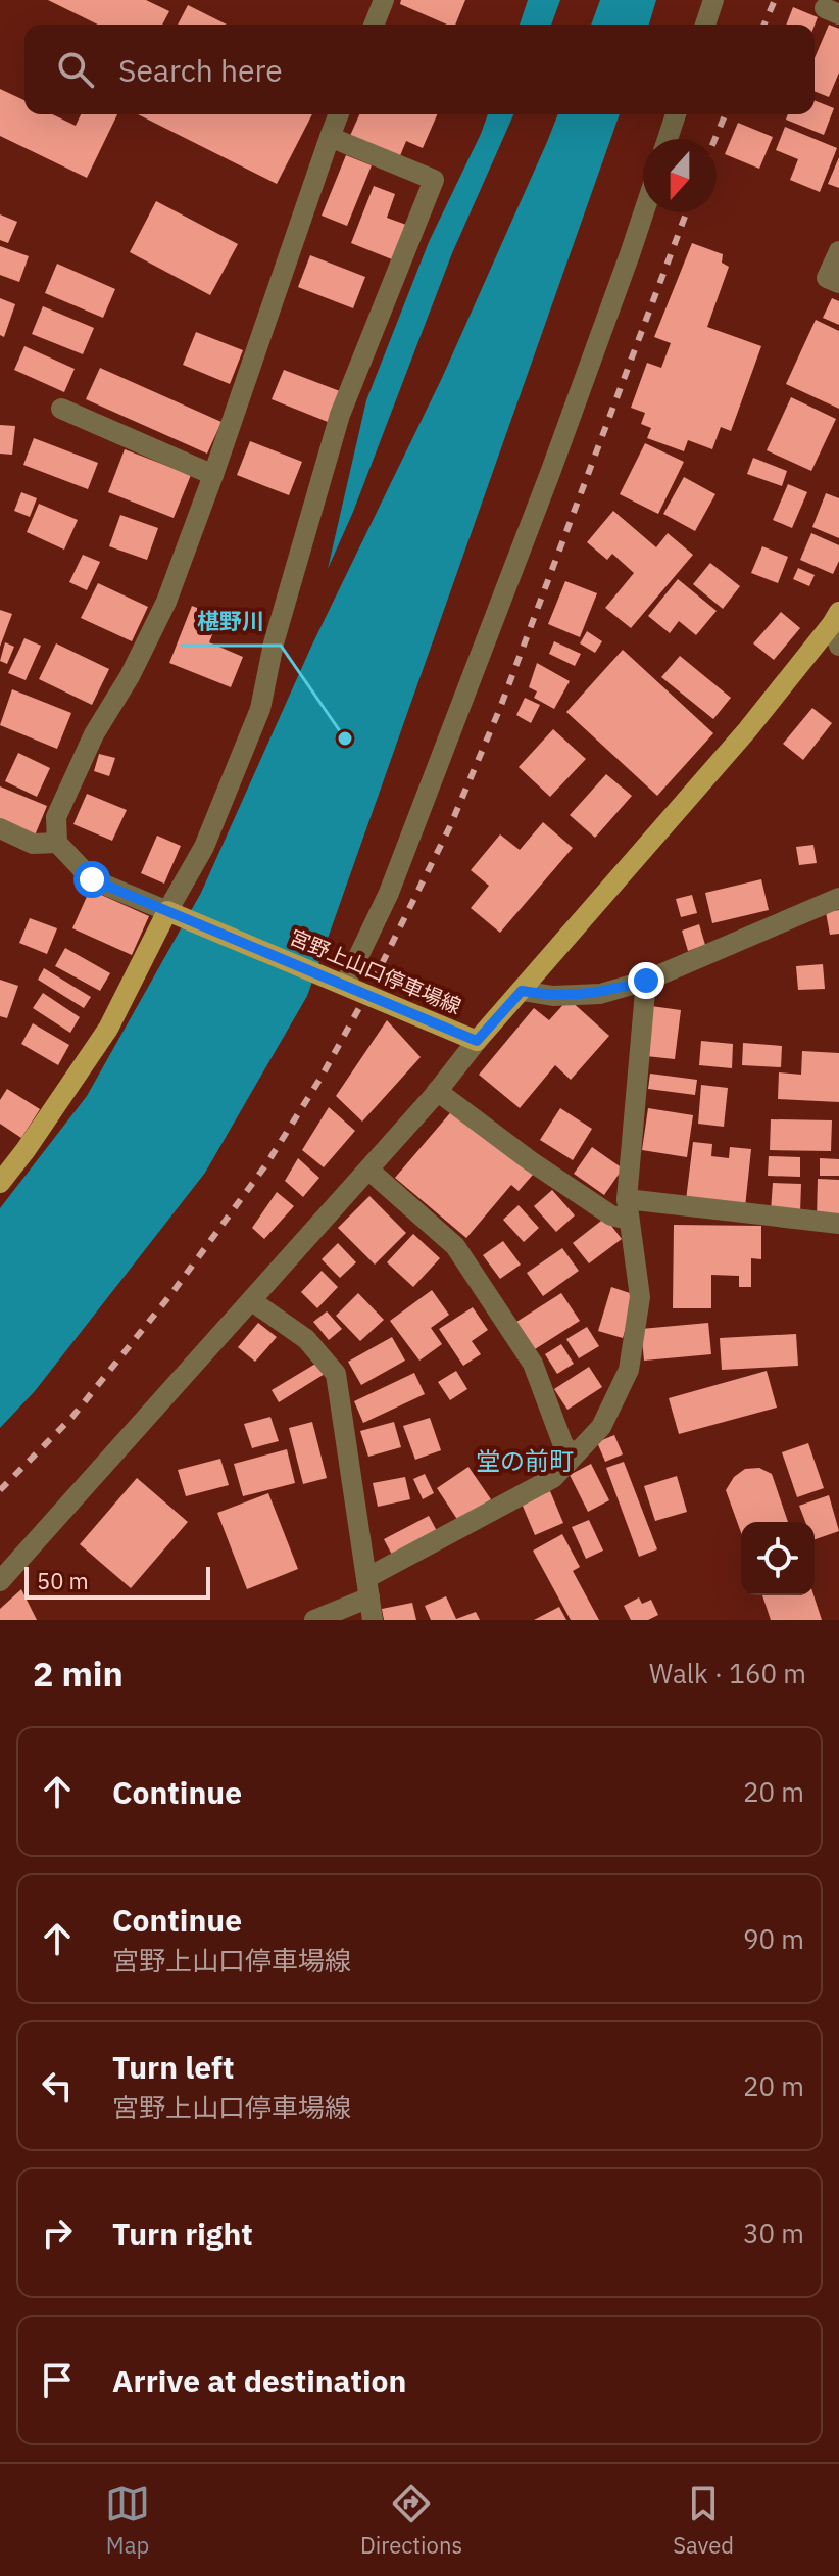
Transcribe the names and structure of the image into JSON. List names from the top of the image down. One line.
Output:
{"streets":{"main road":["宮野上山口停車場線"]},"districts":["堂の前町"],"places":["椹野川"],"scale_bar":"50 m","north":"bottom","page":{"search":"Search here","scale":"50 m","heading":["2 min","Walk · 160 m"],"list":[["Continue","20 m"],["Continue","宮野上山口停車場線","90 m"],["Turn left","宮野上山口停車場線","20 m"],["Turn right","30 m"],"Arrive at destination"],"nav":["Map","Directions","Saved"]}}
